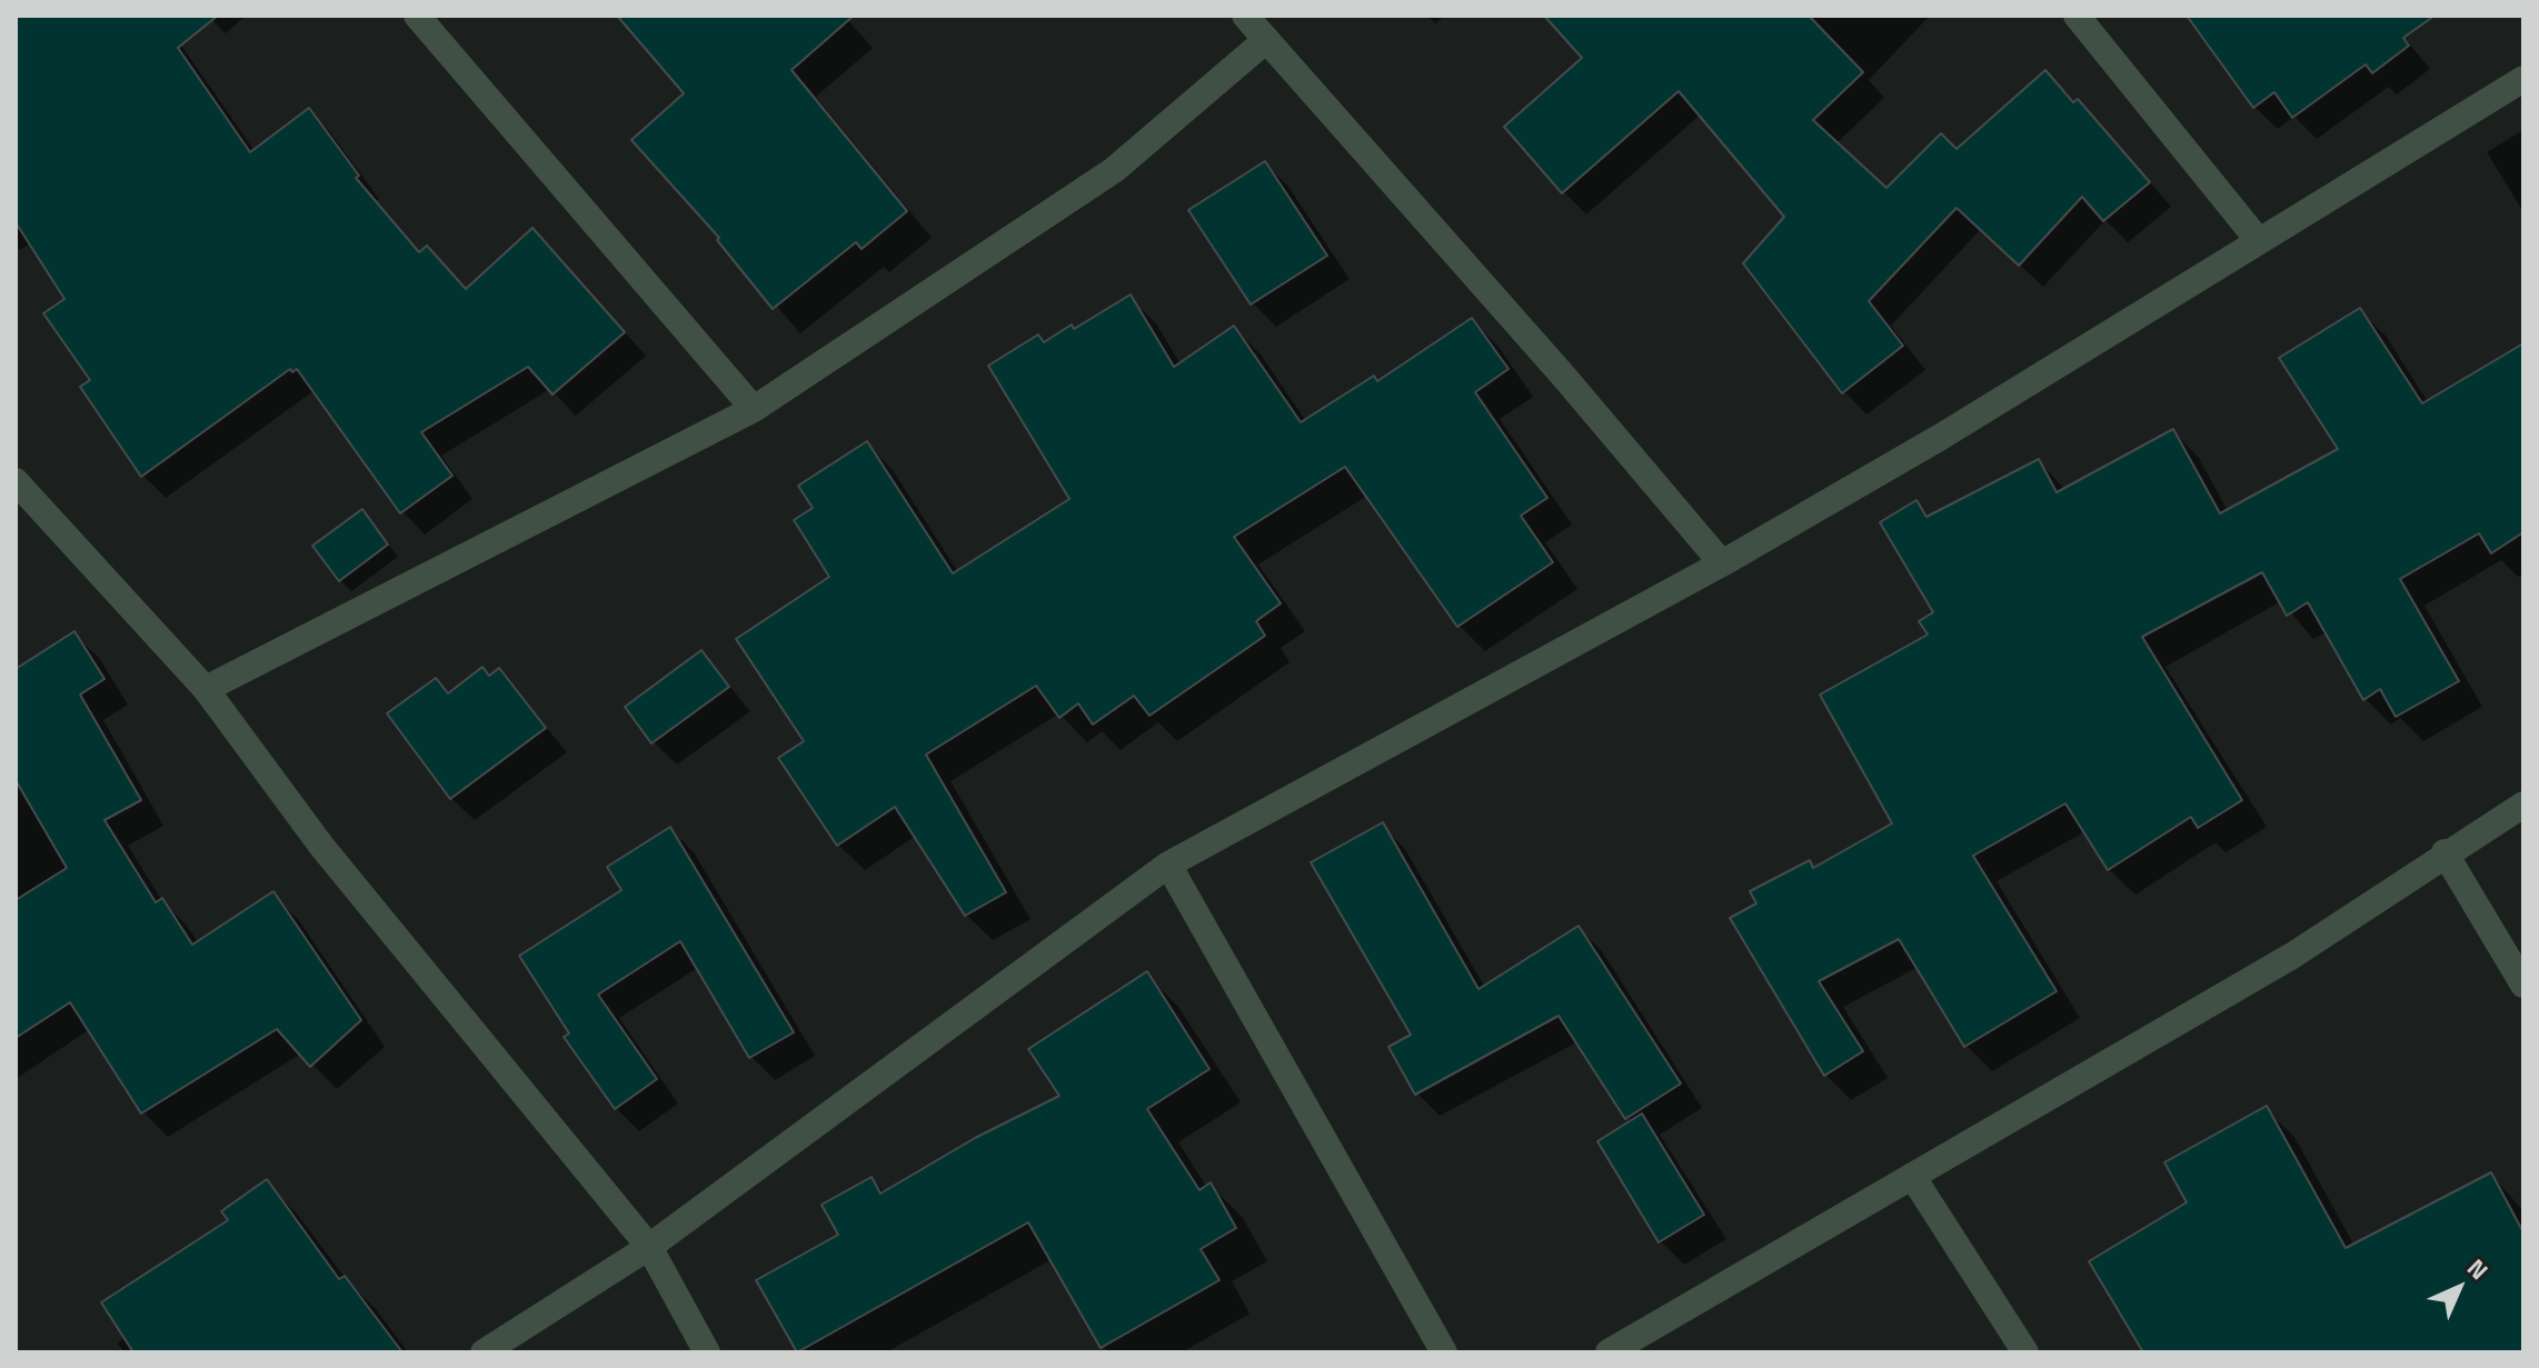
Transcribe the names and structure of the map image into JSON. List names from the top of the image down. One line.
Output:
{"north":"top right"}
